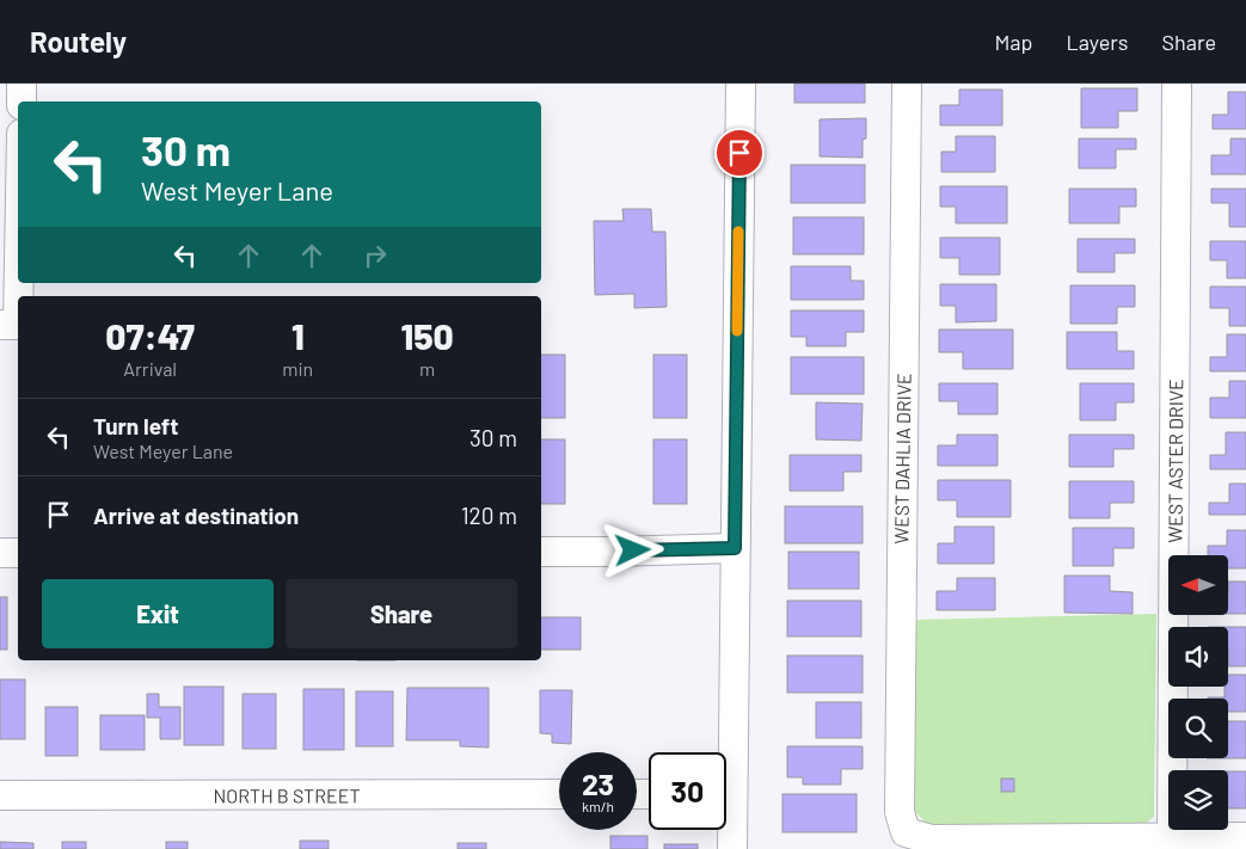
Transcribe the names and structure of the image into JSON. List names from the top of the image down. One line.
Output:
{"streets":{"street":["WEST DAHLIA DRIVE","WEST ASTER DRIVE","NORTH B STREET"]},"crossings":[["WEST DAHLIA DRIVE","WEST ASTER DRIVE"]],"north":"left","page":{"header":"Routely","nav":["Map","Layers","Share"],"turn":["30 m","West Meyer Lane"],"eta":["07:47","Arrival","1","min","150","m"],"list":[{"name":"Turn left","note":"West Meyer Lane","value":"30 m"},{"name":"Arrive at destination","value":"120 m"}],"buttons":["Exit","Share"],"speed":"23 km/h","limit":"30"}}
